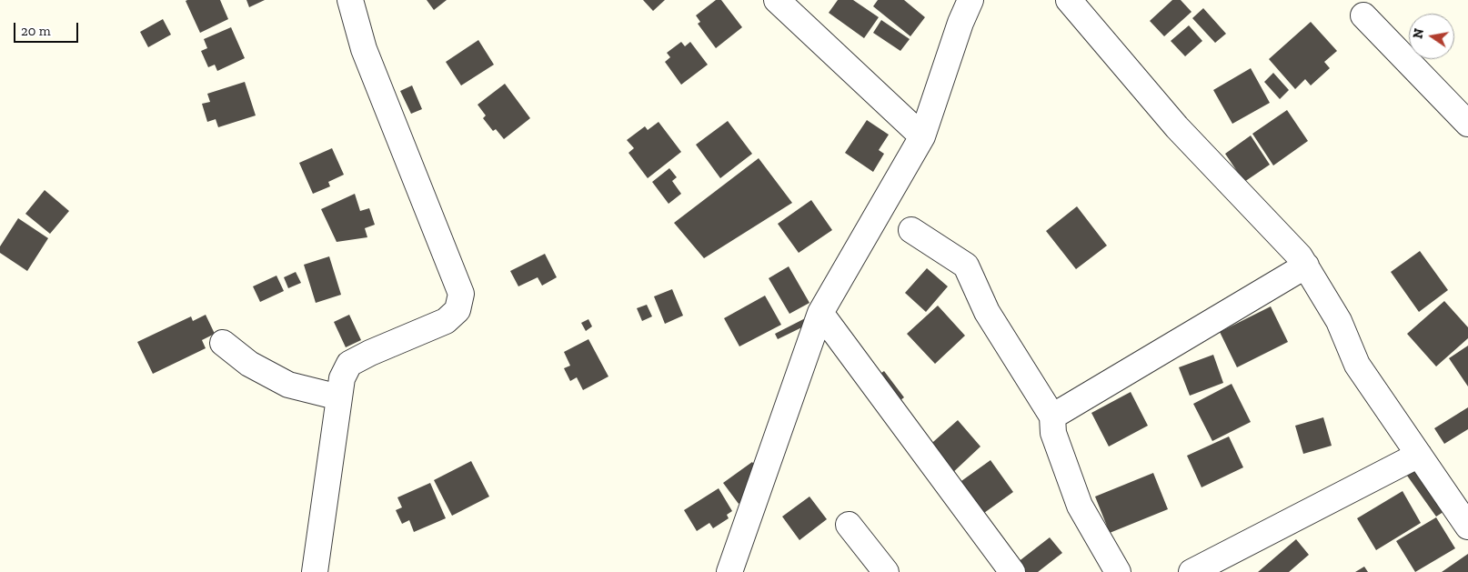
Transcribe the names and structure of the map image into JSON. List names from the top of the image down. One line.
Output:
{"scale_bar":"20 m","north":"left"}
